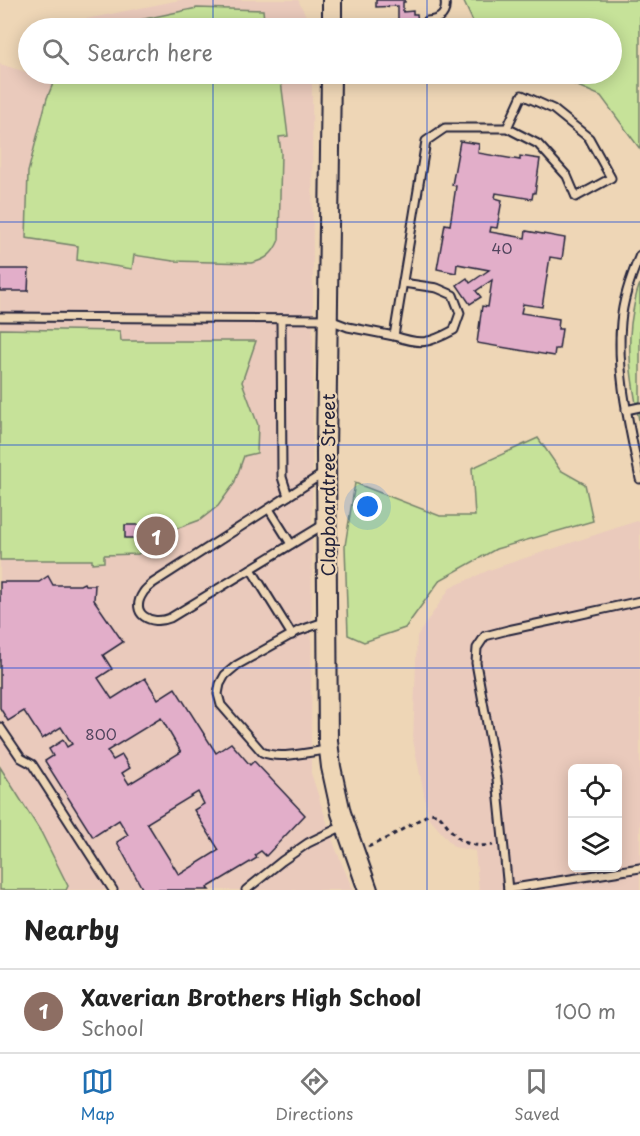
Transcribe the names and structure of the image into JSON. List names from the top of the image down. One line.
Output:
{"streets":{"main road":["Clapboardtree Street"]},"house_numbers":["40","800"],"page":{"search":"Search here","pins":"1","heading":"Nearby","list":[{"mark":"1","name":"Xaverian Brothers High School","note":"School","value":"100 m"}],"nav":["Map","Directions","Saved"]}}
